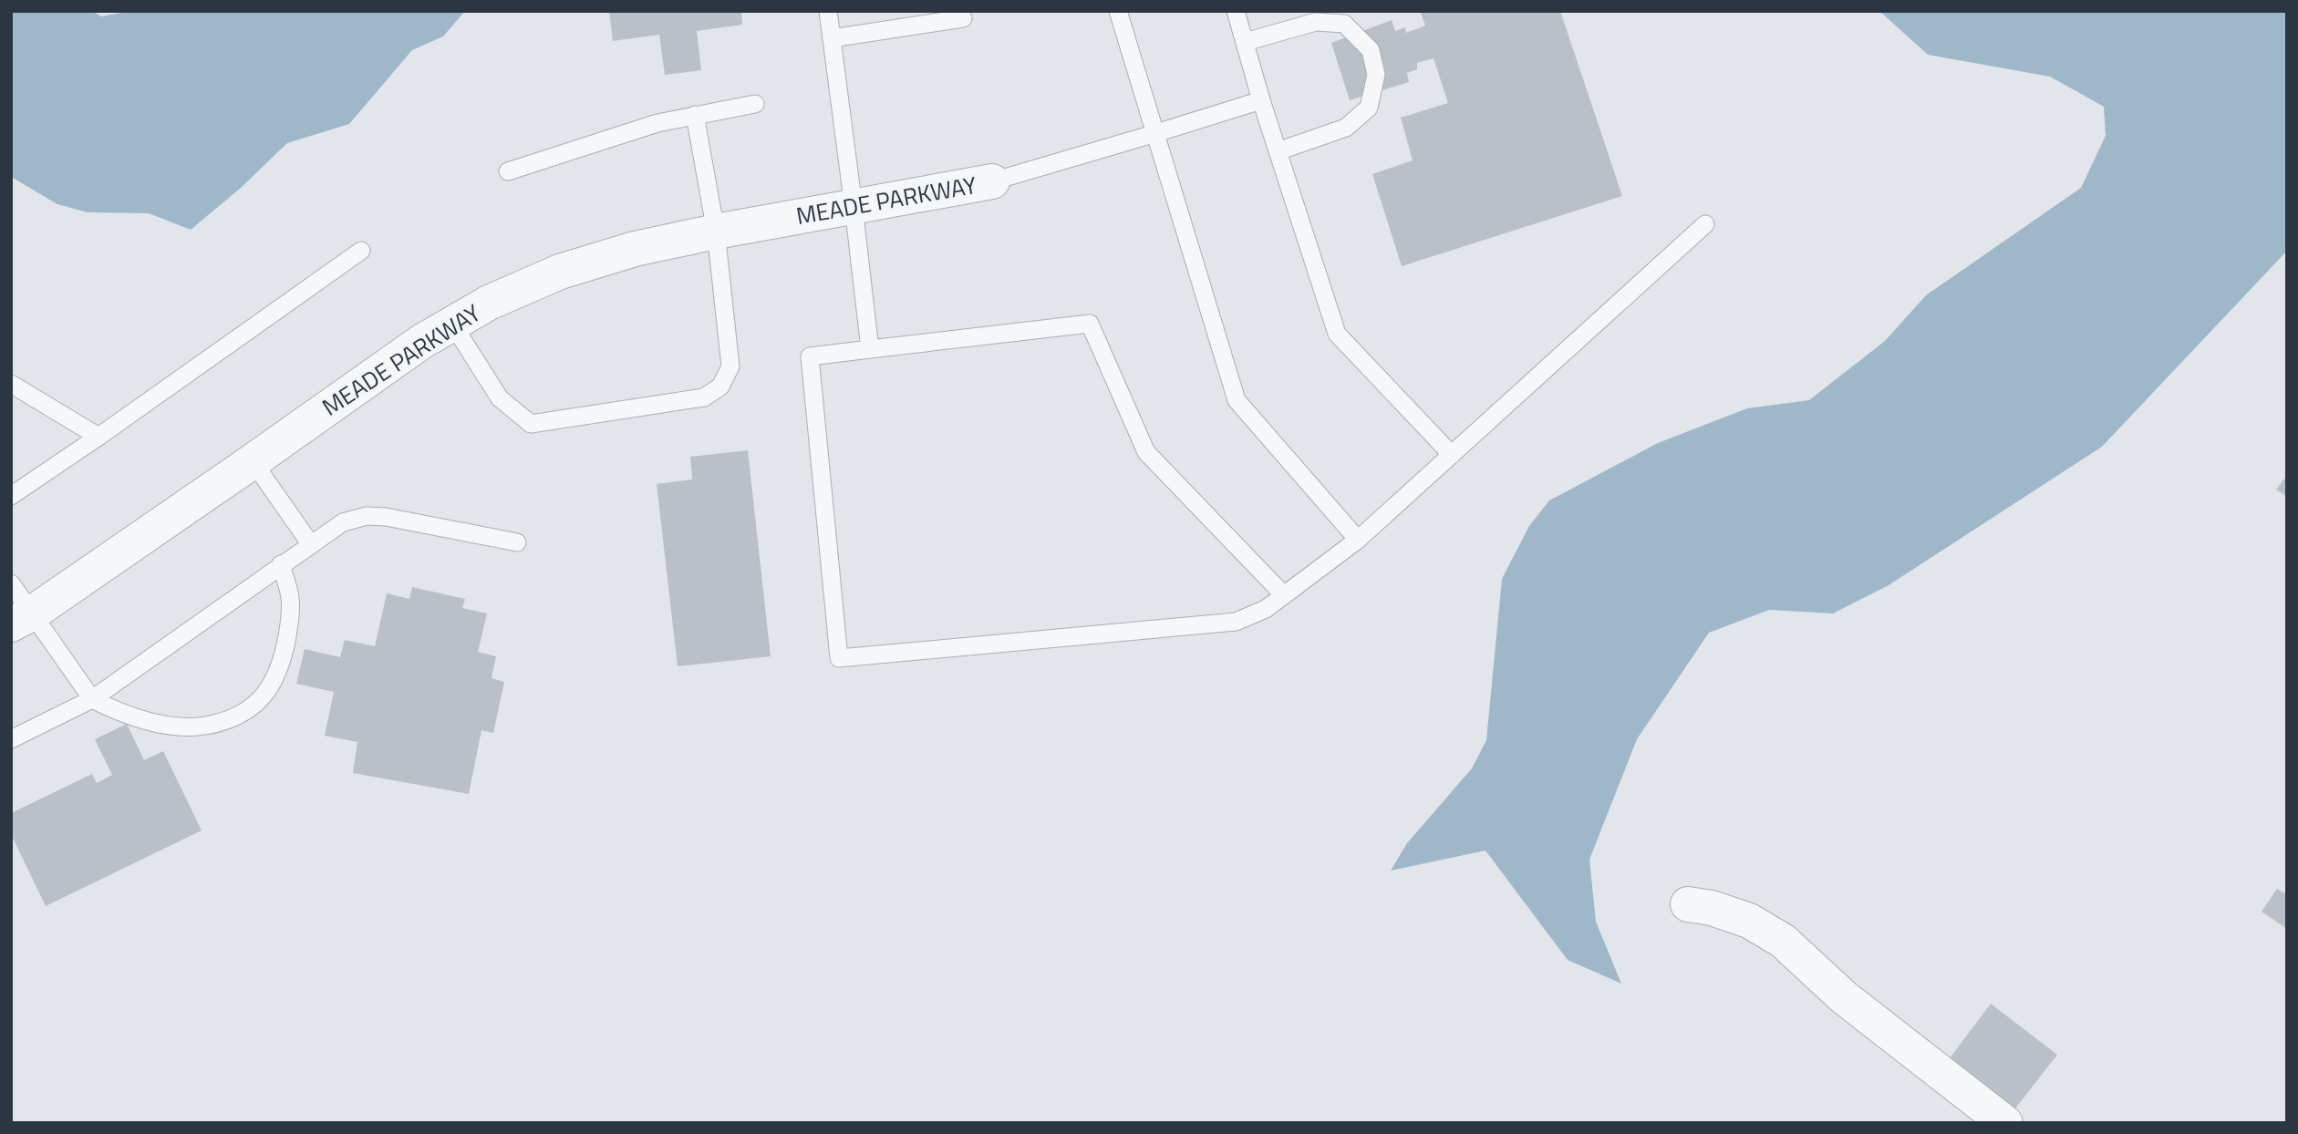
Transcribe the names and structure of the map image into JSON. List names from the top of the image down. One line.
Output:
{"streets":{"street":["MEADE PARKWAY"]}}
